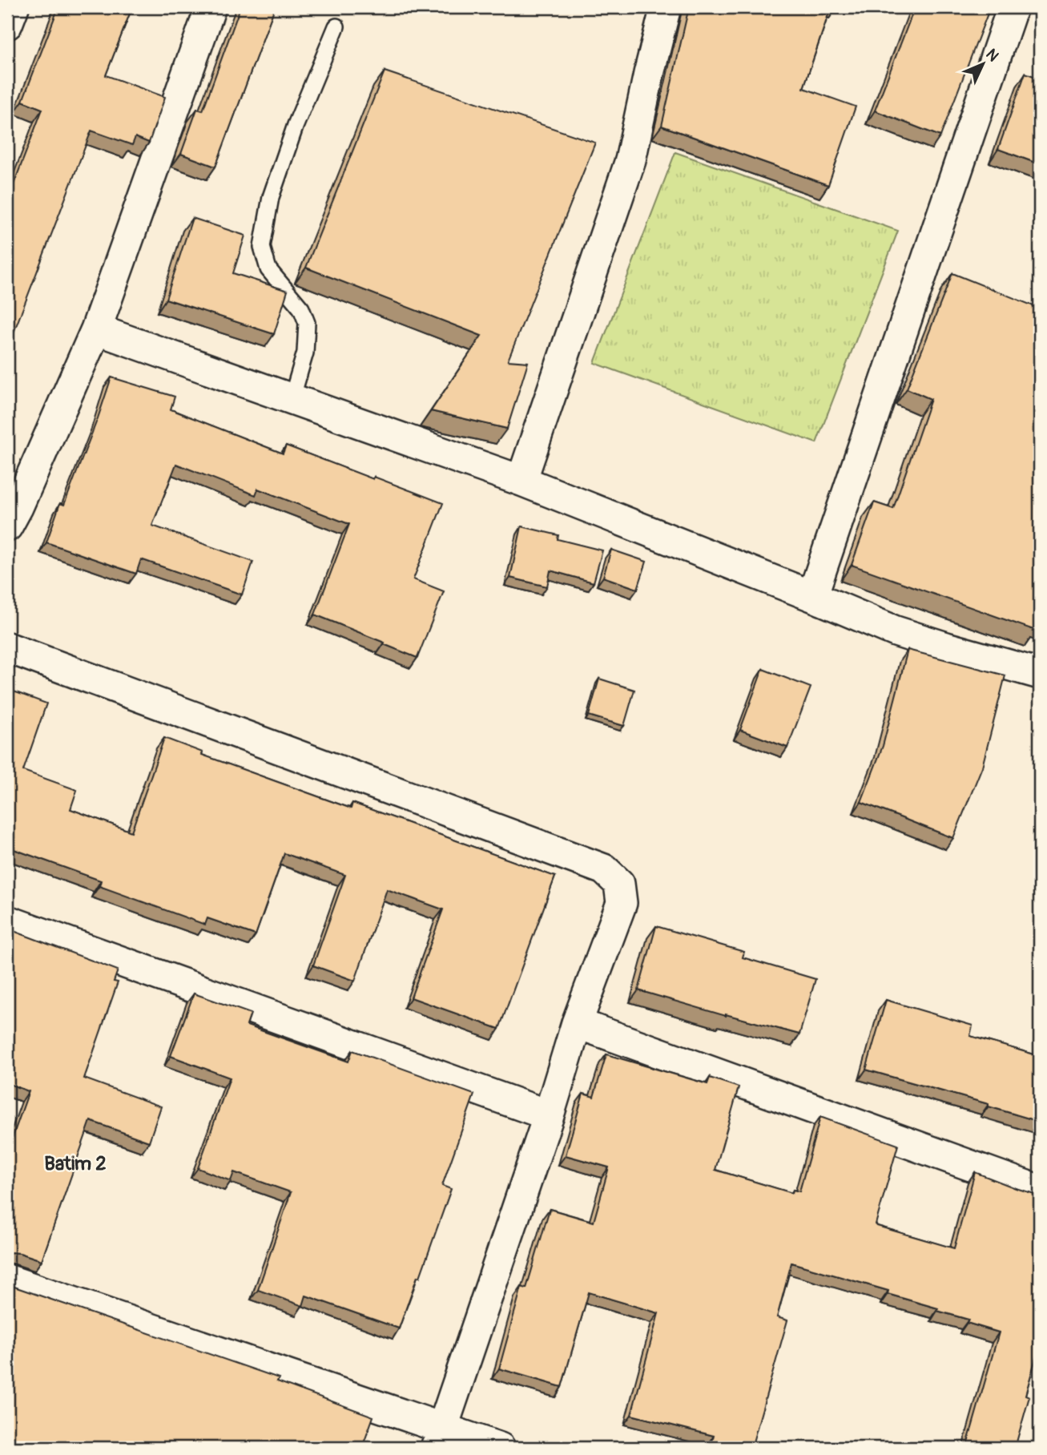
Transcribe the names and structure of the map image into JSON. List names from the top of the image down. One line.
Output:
{"districts":["Batim 2"],"north":"top right"}
